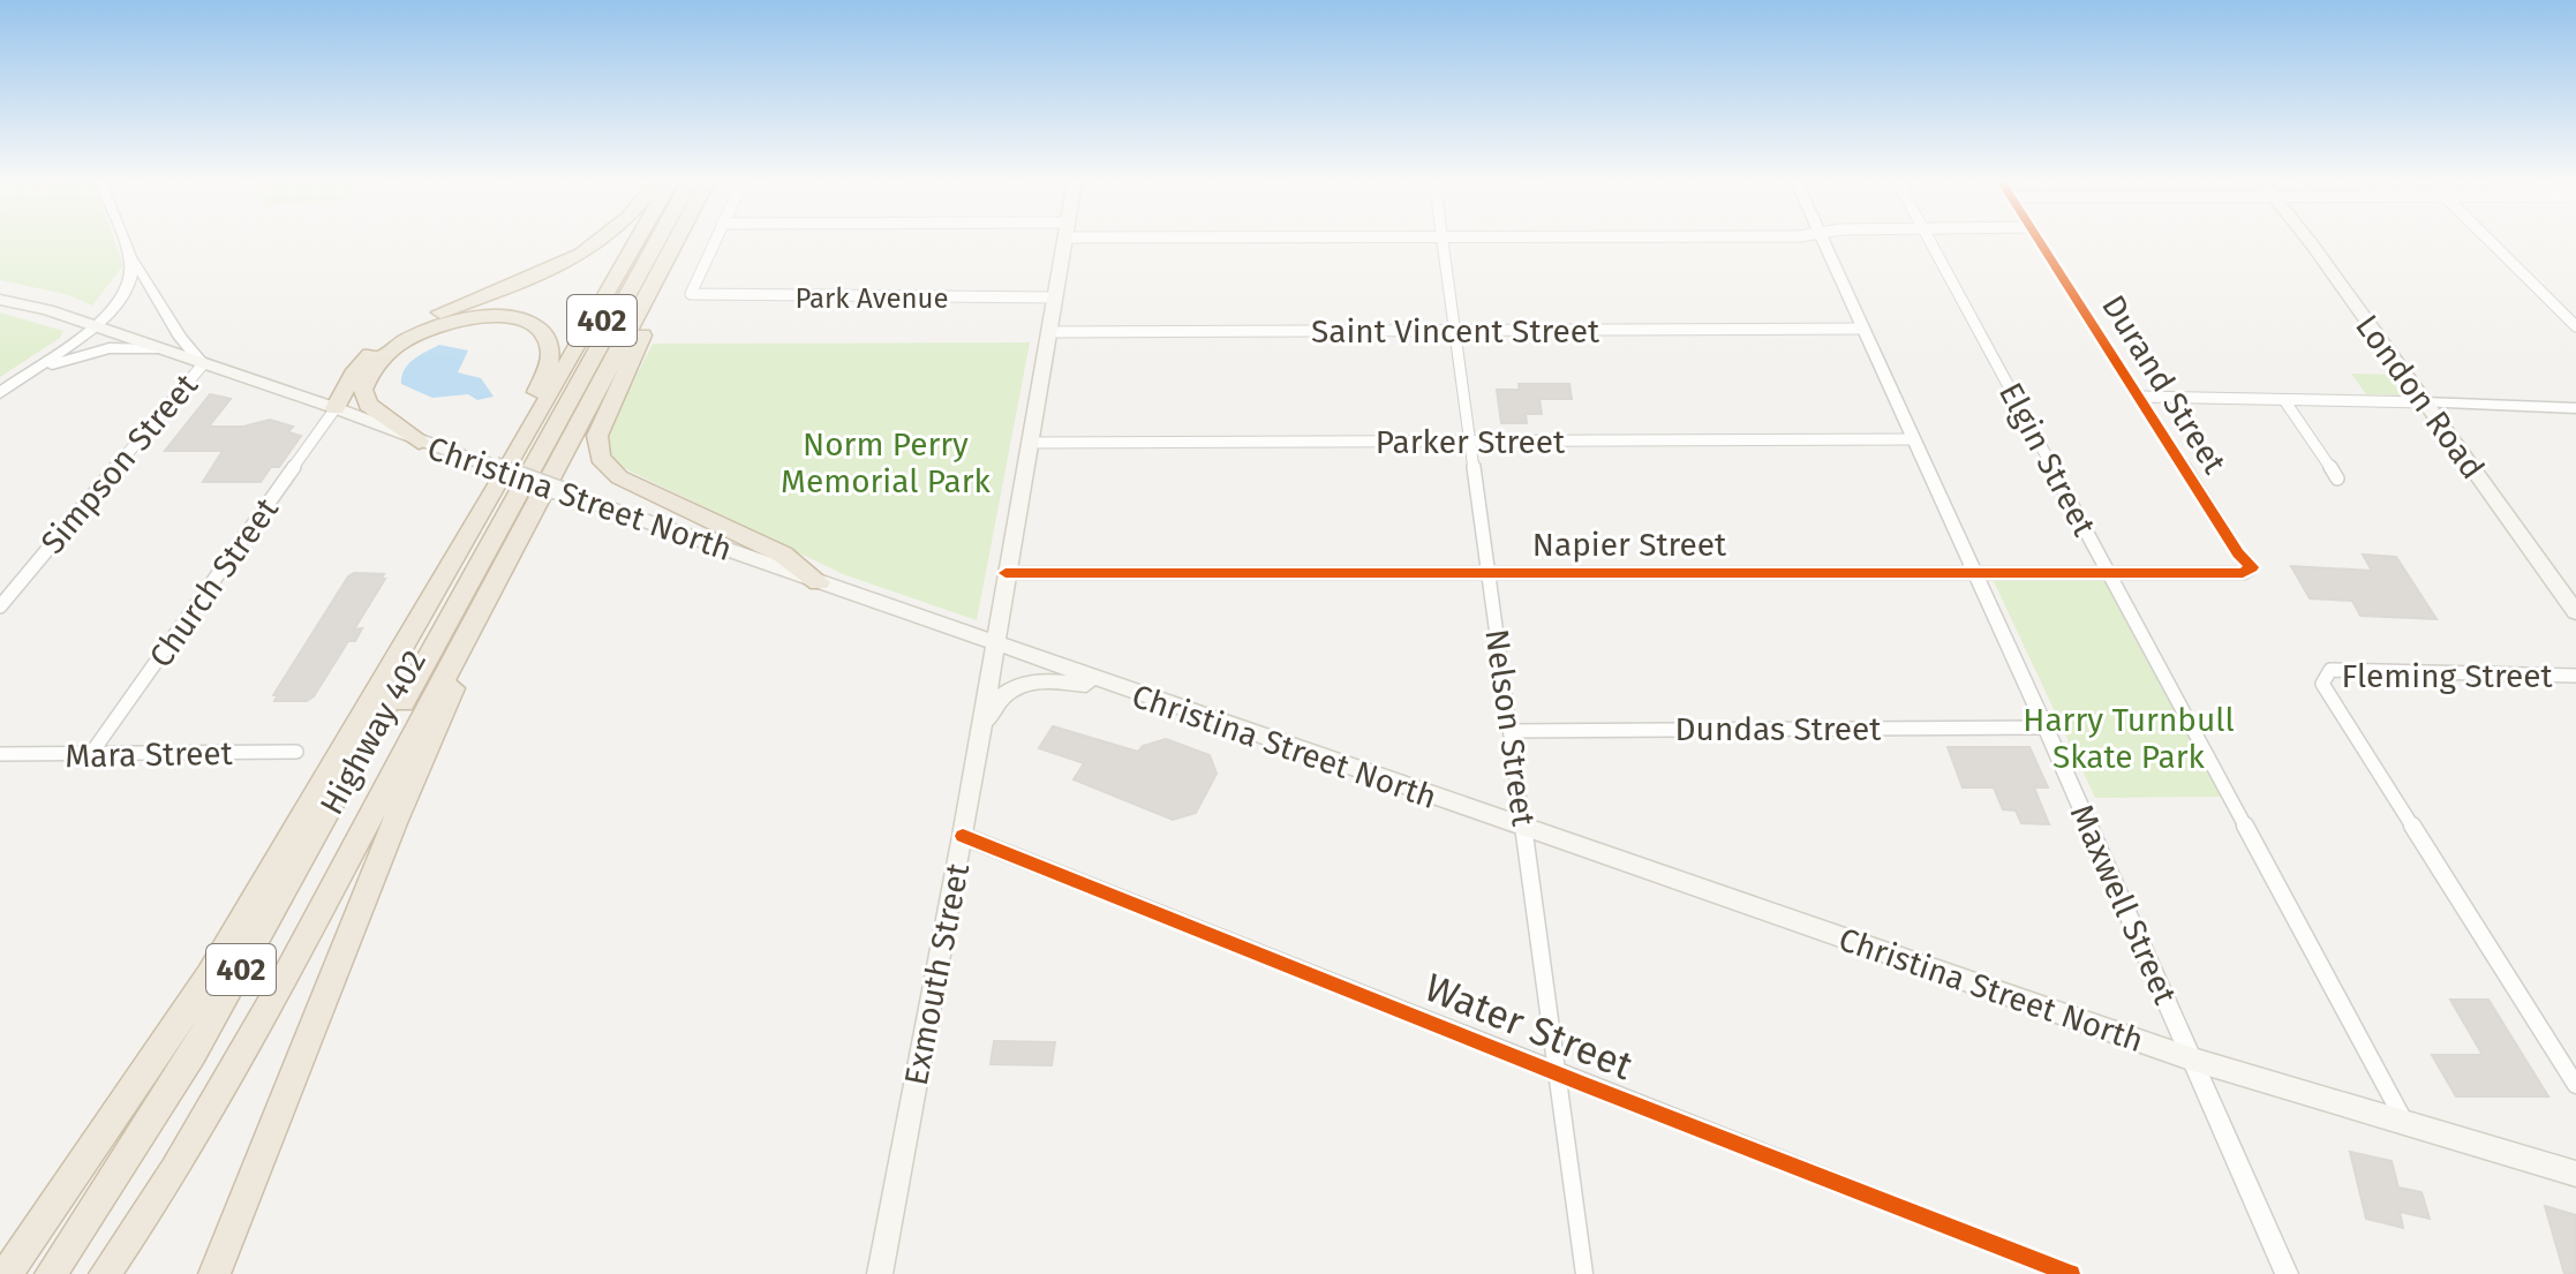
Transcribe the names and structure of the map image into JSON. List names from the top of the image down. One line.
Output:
{"streets":{"highway":["402","Highway 402"],"main road":["London Road","Christina Street North","Exmouth Street"],"street":["Park Avenue","Saint Vincent Street","Durand Street","Parker Street","Elgin Street","Simpson Street","Napier Street","Church Street","Fleming Street","Nelson Street","Dundas Street","Mara Street","Maxwell Street","Water Street"]},"crossings":[["Park Avenue","Exmouth Street"],["Saint Vincent Street","Nelson Street"],["Saint Vincent Street","Maxwell Street"],["Saint Vincent Street","Exmouth Street"],["Durand Street","Napier Street"],["Parker Street","Nelson Street"],["Parker Street","Maxwell Street"],["Parker Street","Exmouth Street"],["Elgin Street","Christina Street North"],["Elgin Street","Napier Street"],["Simpson Street","Christina Street North"],["Christina Street North","Church Street"],["Christina Street North","Nelson Street"],["Christina Street North","Maxwell Street"],["Christina Street North","Exmouth Street"],["Napier Street","Nelson Street"],["Napier Street","Maxwell Street"],["Napier Street","Exmouth Street"],["Church Street","Mara Street"],["Nelson Street","Dundas Street"],["Nelson Street","Water Street"],["Dundas Street","Maxwell Street"],["Exmouth Street","Water Street"]],"parks":["Norm Perry Memorial Park","Harry Turnbull Skate Park"]}
